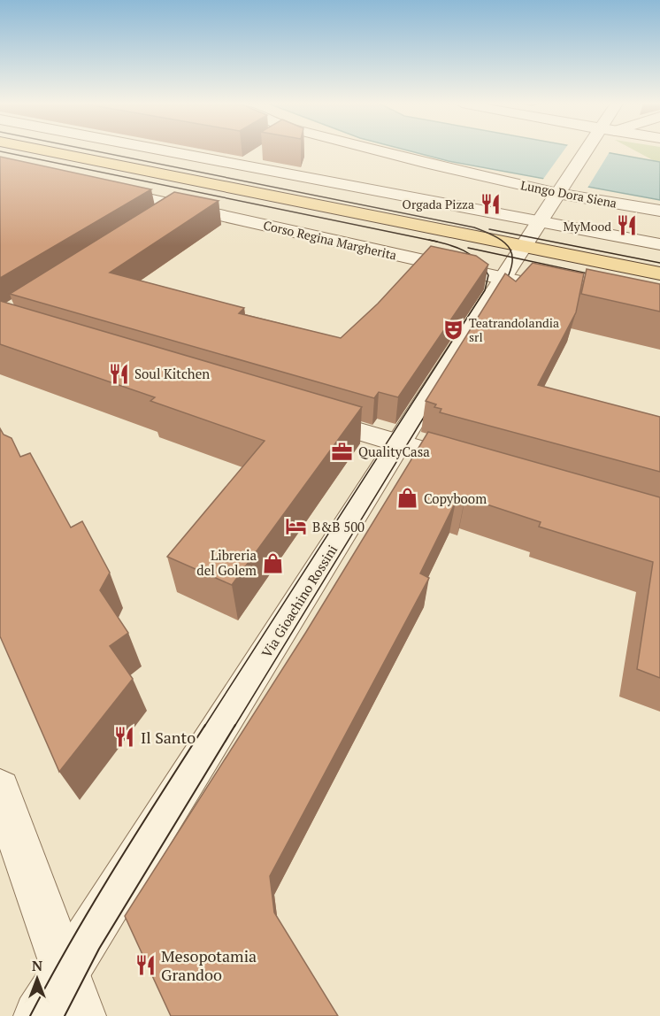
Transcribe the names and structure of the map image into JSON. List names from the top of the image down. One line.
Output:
{"streets":{"street":["Lungo Dora Siena","Corso Regina Margherita","Via Gioachino Rossini"]},"crossings":[["Lungo Dora Siena","Via Gioachino Rossini"],["Corso Regina Margherita","Via Gioachino Rossini"]],"places":{"restaurant":["Orgada Pizza","MyMood","Soul Kitchen","Il Santo","Mesopotamia Grandoo"],"theatre":["Teatrandolandia srl"],"office":["QualityCasa"],"shop":["Copyboom","Libreria del Golem"],"hotel":["B&B 500"]},"north":"top"}
